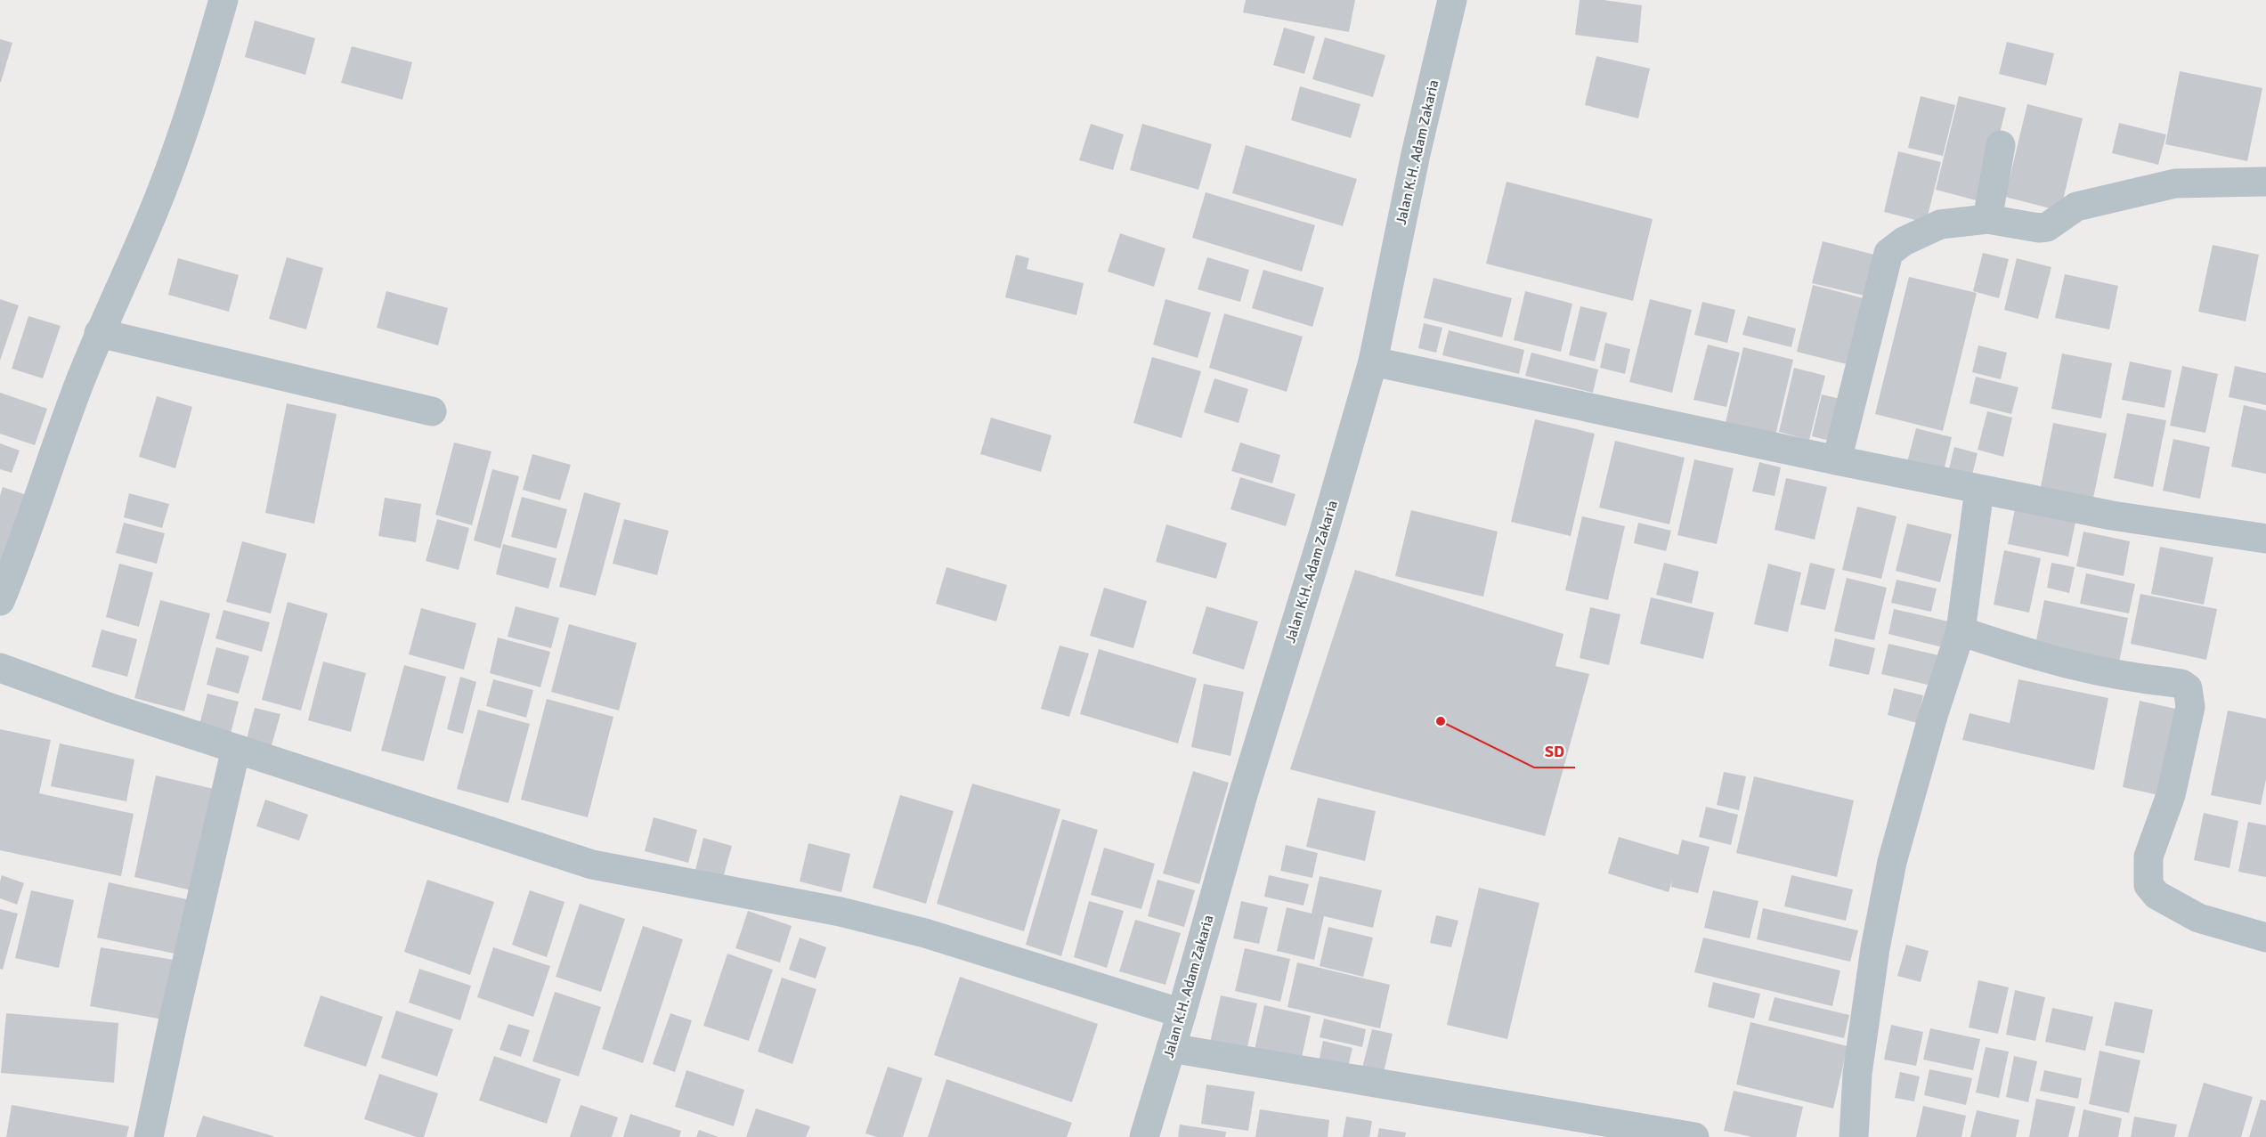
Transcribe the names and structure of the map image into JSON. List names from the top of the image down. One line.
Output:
{"streets":{"street":["Jalan K.H. Adam Zakaria"]},"places":["SD"]}
